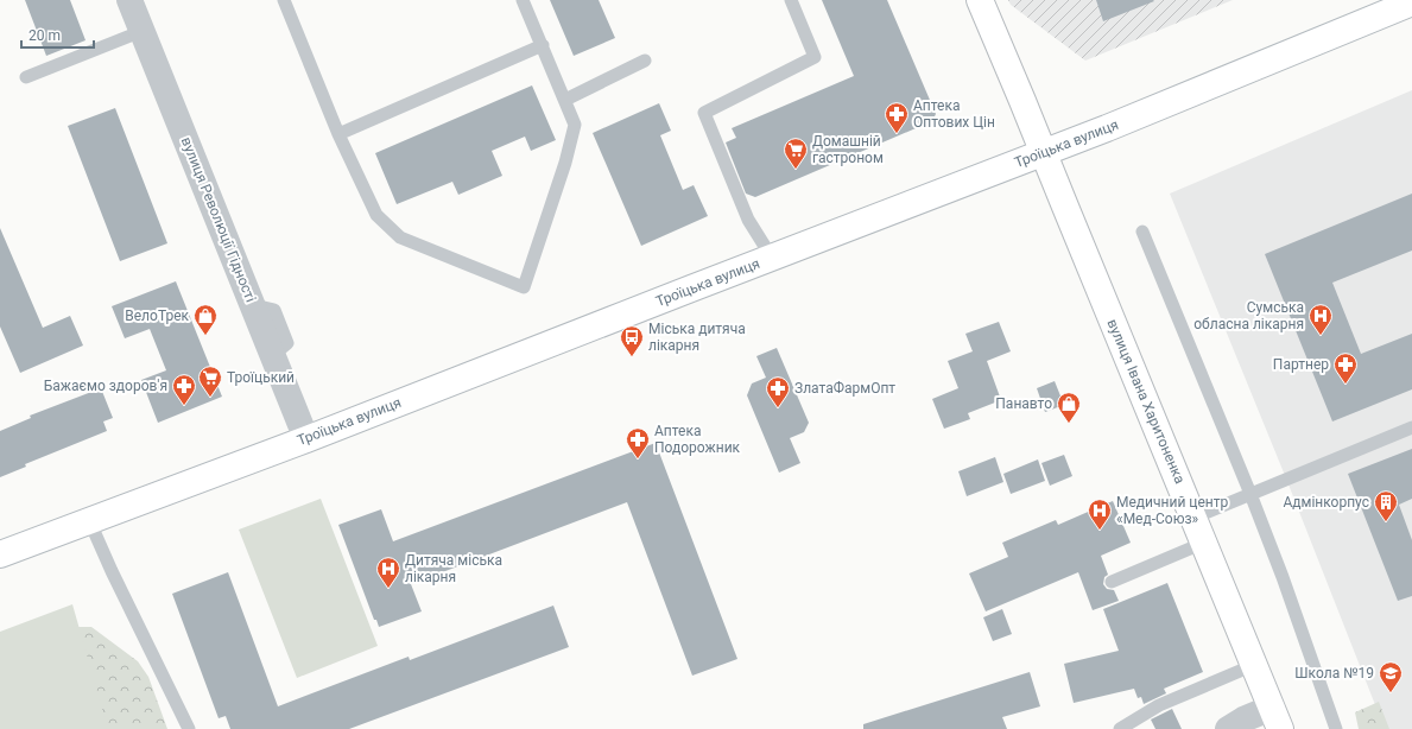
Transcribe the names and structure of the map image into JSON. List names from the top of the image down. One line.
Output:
{"streets":{"main road":["Троїцька вулиця","вулиця Івана Харитоненка"],"street":["вулиця Революції Гідності"]},"crossings":[["Троїцька вулиця","вулиця Революції Гідності"],["Троїцька вулиця","вулиця Івана Харитоненка"]],"places":{"pharmacy":["Аптека Оптових Цін","Партнер","Бажаємо здоров'я","ЗлатаФармОпт","Аптека Подорожник"],"supermarket":["Домашній гастроном","Троїцький"],"shop":["ВелоТрек","Панавто"],"hospital":["Сумська обласна лікарня","Медичний центр «Мед-Союз»","Дитяча міська лікарня"],"bus stop":["Міська дитяча лікарня"],"building":["Адмінкорпус"],"school or university":["Школа №19"]},"scale_bar":"20 m"}
